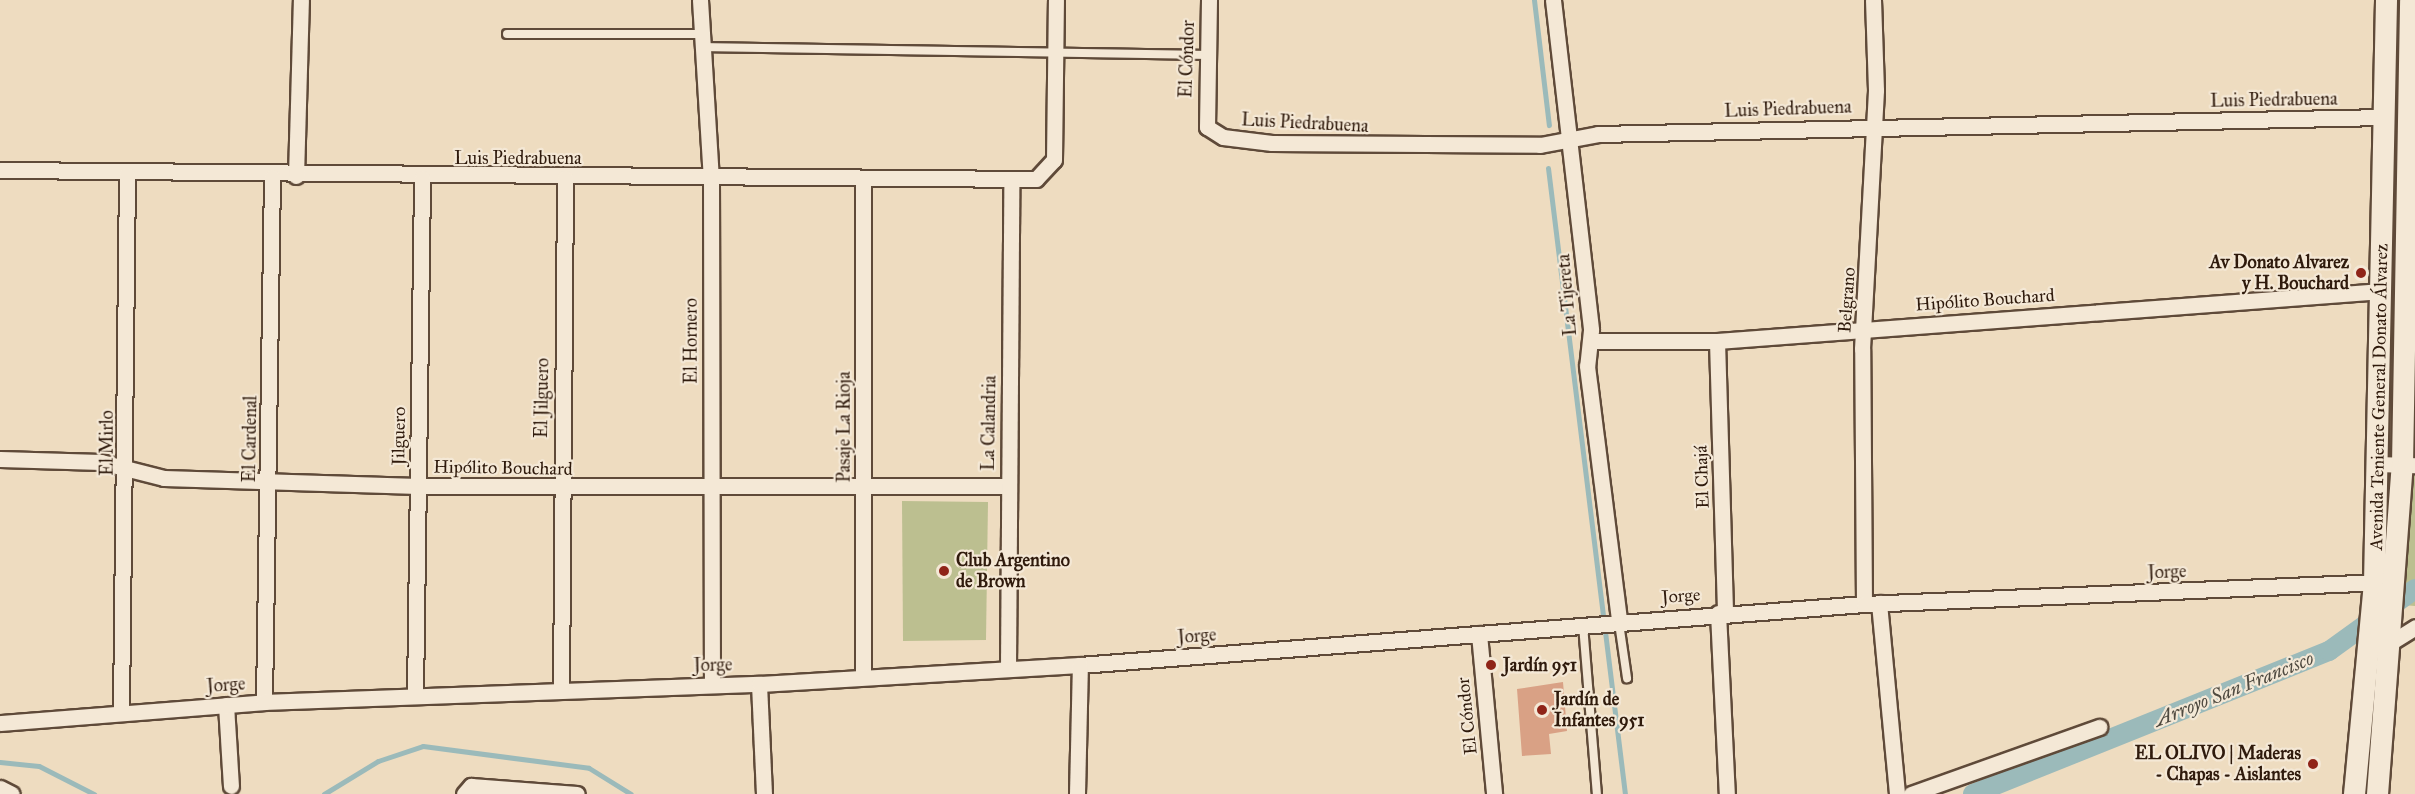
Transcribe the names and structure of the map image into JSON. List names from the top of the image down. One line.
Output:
{"streets":{"main road":["Avenida Teniente General Donato Álvarez"],"street":["El Cóndor","Luis Piedrabuena","La Tijereta","Belgrano","Hipólito Bouchard","El Hornero","El Jilguero","La Calandria","Pasaje La Rioja","Jilguero","El Cardenal","El Mirlo","El Chajá","Jorge"]},"crossings":[["El Cóndor","Luis Piedrabuena"],["El Cóndor","Jorge"],["Luis Piedrabuena","La Tijereta"],["Luis Piedrabuena","Belgrano"],["Luis Piedrabuena","El Hornero"],["Luis Piedrabuena","Avenida Teniente General Donato Álvarez"],["Luis Piedrabuena","El Jilguero"],["Luis Piedrabuena","La Calandria"],["Luis Piedrabuena","Pasaje La Rioja"],["Luis Piedrabuena","Jilguero"],["Luis Piedrabuena","El Cardenal"],["Luis Piedrabuena","El Mirlo"],["La Tijereta","Hipólito Bouchard"],["La Tijereta","Jorge"],["Belgrano","Hipólito Bouchard"],["Belgrano","Jorge"],["Hipólito Bouchard","El Hornero"],["Hipólito Bouchard","Avenida Teniente General Donato Álvarez"],["Hipólito Bouchard","El Jilguero"],["Hipólito Bouchard","La Calandria"],["Hipólito Bouchard","Pasaje La Rioja"],["Hipólito Bouchard","Jilguero"],["Hipólito Bouchard","El Cardenal"],["Hipólito Bouchard","El Mirlo"],["Hipólito Bouchard","El Chajá"],["El Hornero","Jorge"],["Avenida Teniente General Donato Álvarez","Jorge"],["El Jilguero","Jorge"],["La Calandria","Jorge"],["Pasaje La Rioja","Jorge"],["Jilguero","Jorge"],["El Cardenal","Jorge"],["El Mirlo","Jorge"],["El Chajá","Jorge"]],"water":["Arroyo San Francisco"],"places":["Av Donato Alvarez y H. Bouchard","Club Argentino de Brown","Jardín 951","Jardín de Infantes 951","EL OLIVO | Maderas - Chapas - Aislantes"]}
